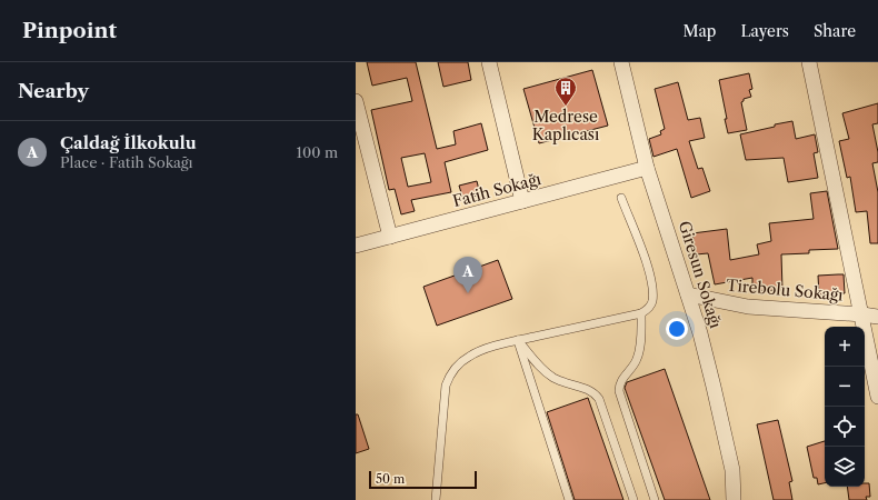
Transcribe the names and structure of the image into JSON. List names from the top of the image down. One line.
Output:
{"streets":{"street":["Fatih Sokağı","Giresun Sokağı","Tirebolu Sokağı"]},"crossings":[["Fatih Sokağı","Giresun Sokağı"],["Giresun Sokağı","Tirebolu Sokağı"]],"places":{"building":["Medrese Kaplıcası"]},"scale_bar":"50 m","page":{"header":"Pinpoint","nav":["Map","Layers","Share"],"heading":"Nearby","list":[{"mark":"A","name":"Çaldağ İlkokulu","note":"Place · Fatih Sokağı","value":"100 m"}],"pins":"A","map_buttons":["+","−"],"scale":"50 m"}}
